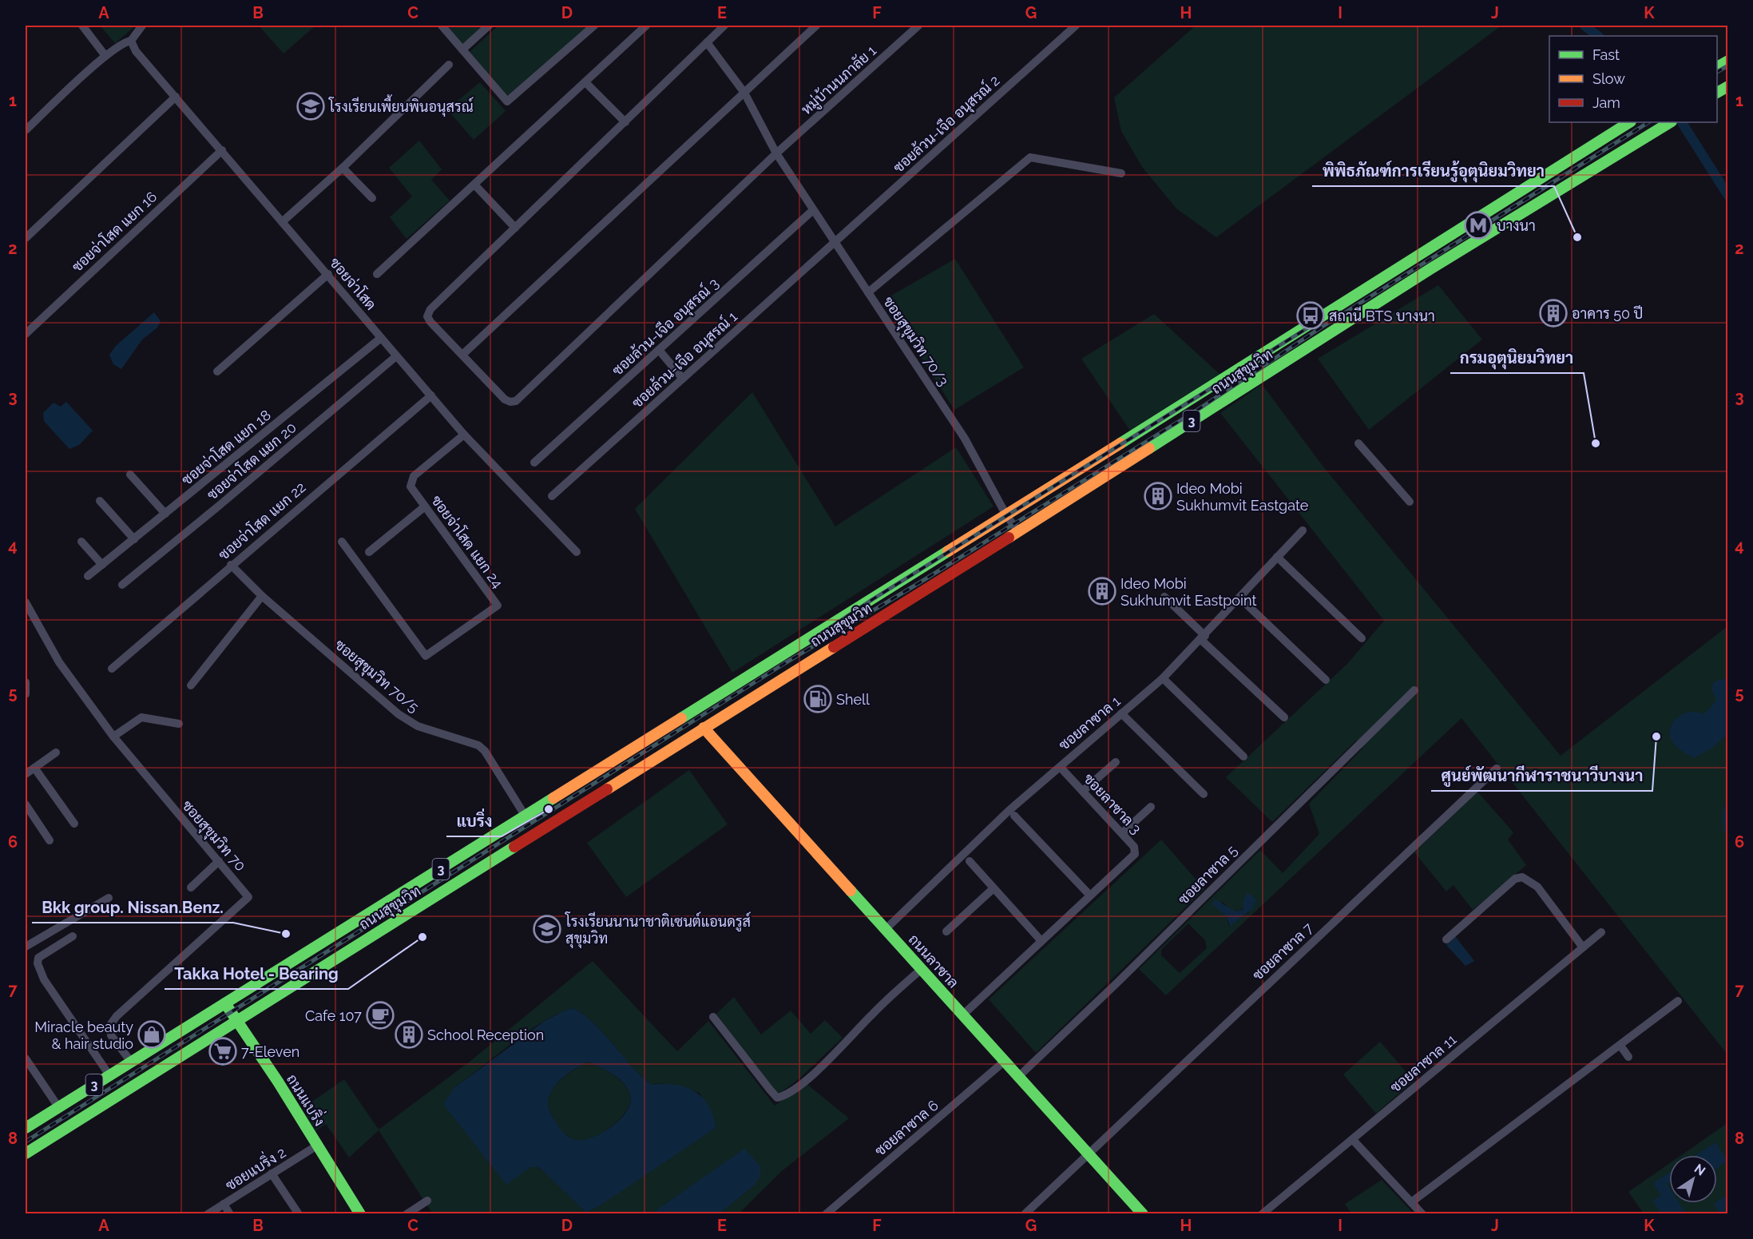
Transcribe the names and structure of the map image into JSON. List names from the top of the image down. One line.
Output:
{"streets":{"main road":["ถนนสุขุมวิท","3","ถนนลาซาล","ถนนแบริ่ง"],"street":["หมู่บ้านนภาลัย 1","ซอยล้วน-เจือ อนุสรณ์ 2","ซอยจ่าโสด แยก 16","ซอยจ่าโสด","ซอยล้วน-เจือ อนุสรณ์ 3","ซอยสุขุมวิท 70/3","ซอยล้วน-เจือ อนุสรณ์ 1","ซอยจ่าโสด แยก 18","ซอยจ่าโสด แยก 20","ซอยจ่าโสด แยก 22","ซอยจ่าโสด แยก 24","ซอยสุขุมวิท 70/5","ซอยลาซาล 1","ซอยลาซาล 3","ซอยสุขุมวิท 70","ซอยลาซาล 5","ซอยลาซาล 7","ซอยลาซาล 11","ซอยลาซาล 6","ซอยแบริ่ง 2"]},"crossings":[["หมู่บ้านนภาลัย 1","ซอยสุขุมวิท 70/3"],["ซอยล้วน-เจือ อนุสรณ์ 2","ซอยสุขุมวิท 70/3"],["ซอยล้วน-เจือ อนุสรณ์ 2","ซอยล้วน-เจือ อนุสรณ์ 1"],["ซอยจ่าโสด แยก 16","ซอยจ่าโสด"],["ซอยจ่าโสด","ซอยจ่าโสด แยก 18"],["ซอยจ่าโสด","ซอยจ่าโสด แยก 20"],["ซอยจ่าโสด","ซอยจ่าโสด แยก 22"],["ซอยจ่าโสด","ซอยจ่าโสด แยก 24"],["ซอยล้วน-เจือ อนุสรณ์ 3","ซอยสุขุมวิท 70/3"],["ซอยสุขุมวิท 70/3","ซอยล้วน-เจือ อนุสรณ์ 1"],["ซอยสุขุมวิท 70/3","ถนนสุขุมวิท"],["ถนนสุขุมวิท","ซอยสุขุมวิท 70/5"],["ถนนสุขุมวิท","ซอยสุขุมวิท 70"],["ถนนสุขุมวิท","ถนนลาซาล"],["ถนนสุขุมวิท","ถนนแบริ่ง"],["ซอยจ่าโสด แยก 22","ซอยสุขุมวิท 70/5"],["ซอยลาซาล 1","ถนนลาซาล"],["ซอยลาซาล 3","ถนนลาซาล"],["ซอยลาซาล 5","ถนนลาซาล"],["ซอยลาซาล 7","ถนนลาซาล"],["ถนนลาซาล","ซอยลาซาล 6"],["ถนนแบริ่ง","ซอยแบริ่ง 2"]],"places":{"school or university":["โรงเรียนเพี้ยนพินอนุสรณ์","โรงเรียนนานาชาติเซนต์แอนดรูส์ สุขุมวิท"],"metro station":["บางนา"],"other":["พิพิธภัณฑ์การเรียนรู้อุตุนิยมวิทยา","กรมอุตุนิยมวิทยา","ศูนย์พัฒนากีฬาราชนาวีบางนา","แบริ่ง","Bkk group. Nissan.Benz.","Takka Hotel - Bearing"],"building":["อาคาร 50 ปี","Ideo Mobi Sukhumvit Eastgate","Ideo Mobi Sukhumvit Eastpoint","School Reception"],"bus stop":["สถานี BTS บางนา"],"fuel station":["Shell"],"cafe":["Cafe 107"],"shop":["Miracle beauty & hair studio"],"supermarket":["7-Eleven"]},"legend":["Fast","Slow","Jam"],"north":"top right","grid":{"columns":["A","B","C","D","E","F","G","H","I","J","K"],"rows":["1","2","3","4","5","6","7","8"]}}
